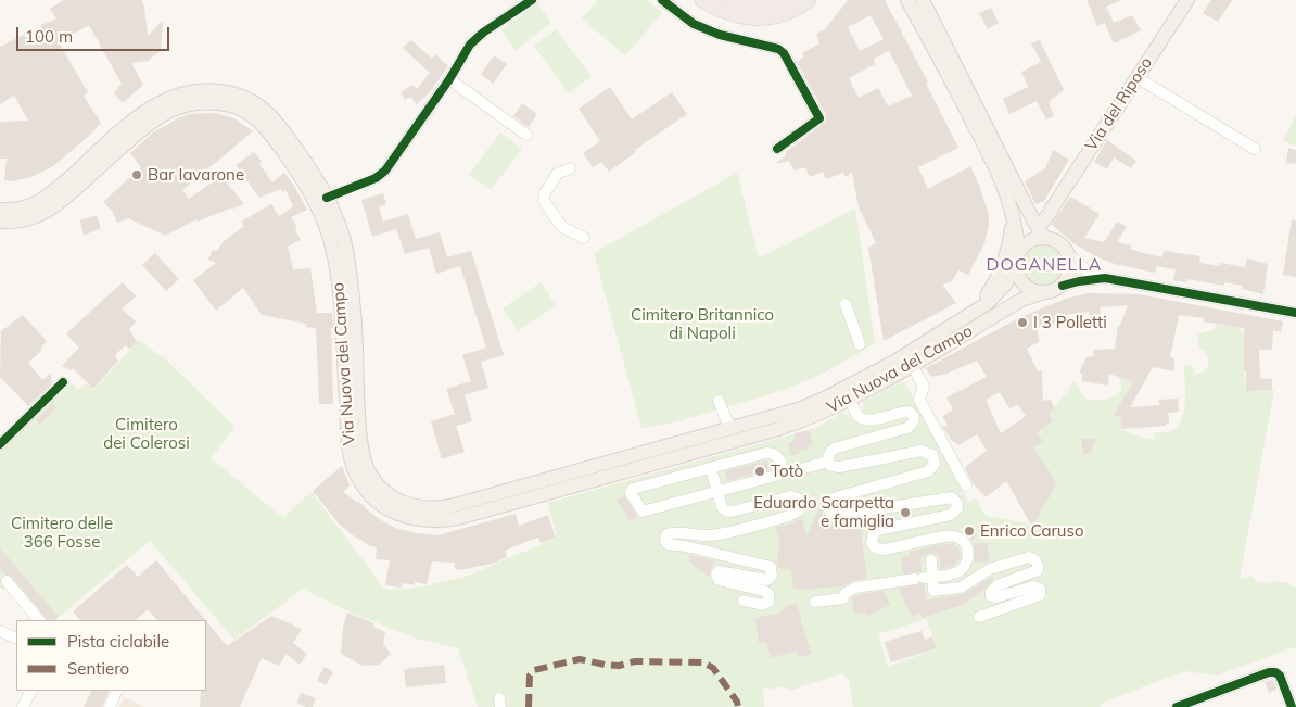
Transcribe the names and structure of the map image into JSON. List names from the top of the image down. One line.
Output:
{"streets":{"main road":["Via del Riposo","Via Nuova del Campo"]},"crossings":[["Via del Riposo","Via Nuova del Campo"]],"districts":["DOGANELLA"],"parks":["Cimitero Britannico di Napoli","Cimitero dei Colerosi","Cimitero delle 366 Fosse"],"places":["Bar Iavarone","I 3 Polletti","Totò","Eduardo Scarpetta e famiglia","Enrico Caruso"],"legend":["Pista ciclabile","Sentiero"],"scale_bar":"100 m"}
